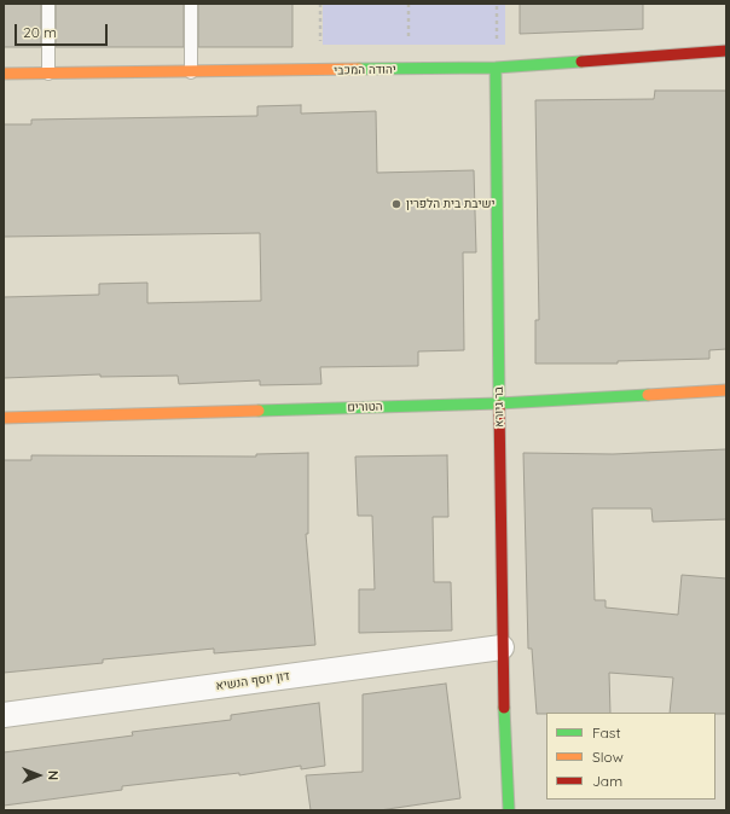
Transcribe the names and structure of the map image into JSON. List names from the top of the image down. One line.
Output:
{"streets":{"street":["יהודה המכבי","הטורים","בר גיורא","דון יוסף הנשיא"]},"crossings":[["יהודה המכבי","בר גיורא"],["הטורים","בר גיורא"],["בר גיורא","דון יוסף הנשיא"]],"places":["ישיבת בית הלפרין"],"legend":["Fast","Slow","Jam"],"scale_bar":"20 m","north":"right"}
